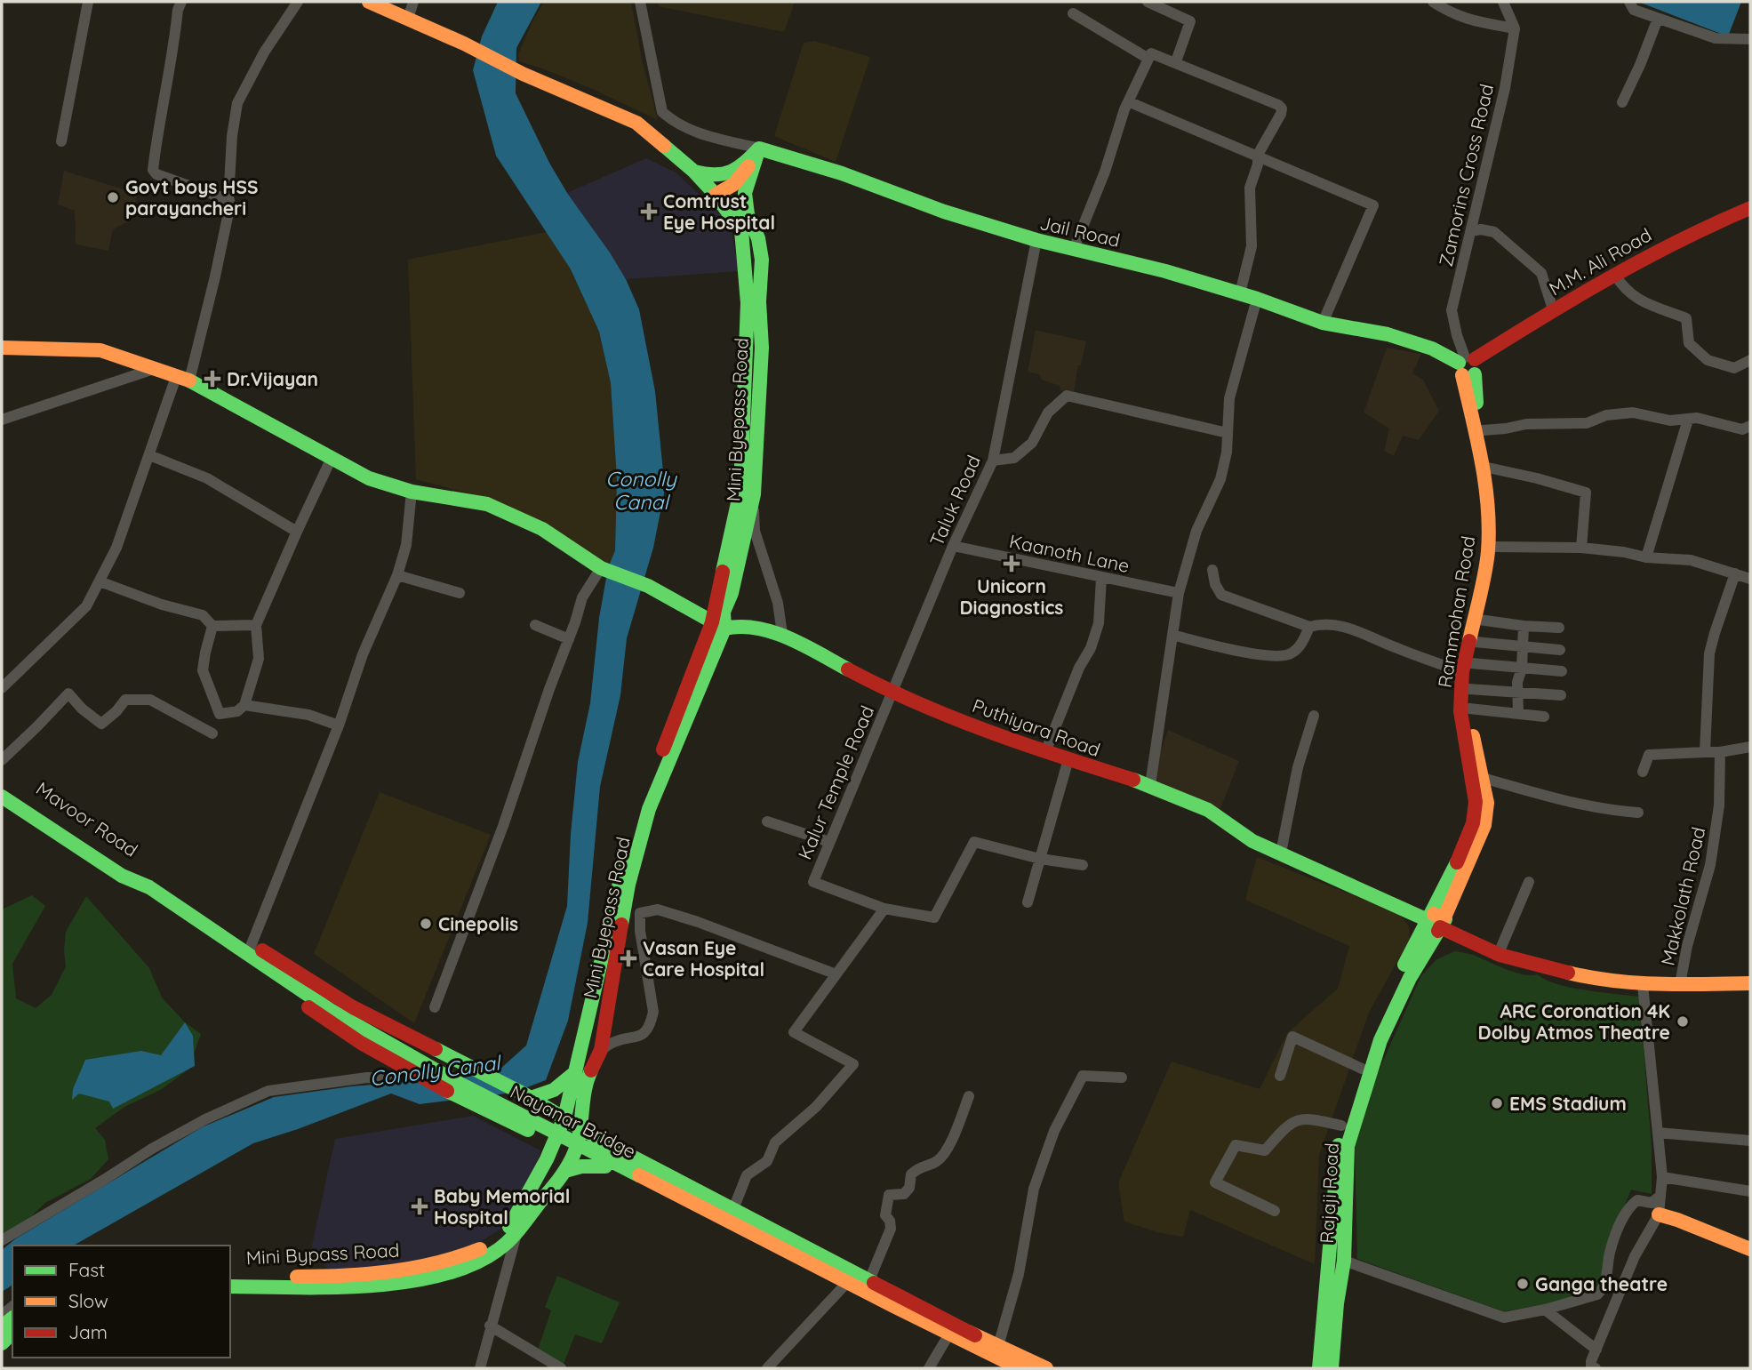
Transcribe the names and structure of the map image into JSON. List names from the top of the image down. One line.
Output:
{"streets":{"main road":["Jail Road","M.M. Ali Road","Mini Byepass Road","Rammohan Road","Puthiyara Road","Mavoor Road","Nayanar Bridge","Rajaji Road","Mini Bypass Road"],"street":["Zamorins Cross Road","Taluk Road","Kaanoth Lane","Kalur Temple Road","Makkolath Road"]},"crossings":[["Zamorins Cross Road","Jail Road"],["Zamorins Cross Road","M.M. Ali Road"],["Zamorins Cross Road","Rammohan Road"],["Jail Road","M.M. Ali Road"],["Jail Road","Taluk Road"],["Jail Road","Rammohan Road"],["M.M. Ali Road","Rammohan Road"],["Mini Byepass Road","Puthiyara Road"],["Mini Byepass Road","Mini Bypass Road"],["Taluk Road","Kaanoth Lane"],["Taluk Road","Puthiyara Road"],["Taluk Road","Kalur Temple Road"],["Rammohan Road","Puthiyara Road"],["Rammohan Road","Rajaji Road"],["Puthiyara Road","Kalur Temple Road"],["Puthiyara Road","Rajaji Road"],["Puthiyara Road","Mini Bypass Road"],["Mavoor Road","Nayanar Bridge"]],"water":["Conolly Canal"],"places":{"other":["Govt boys HSS parayancheri","Cinepolis","ARC Coronation 4K Dolby Atmos Theatre","EMS Stadium","Ganga theatre"],"health":["Comtrust Eye Hospital","Dr.Vijayan","Unicorn Diagnostics","Vasan Eye Care Hospital","Baby Memorial Hospital"]},"legend":["Fast","Slow","Jam"]}
